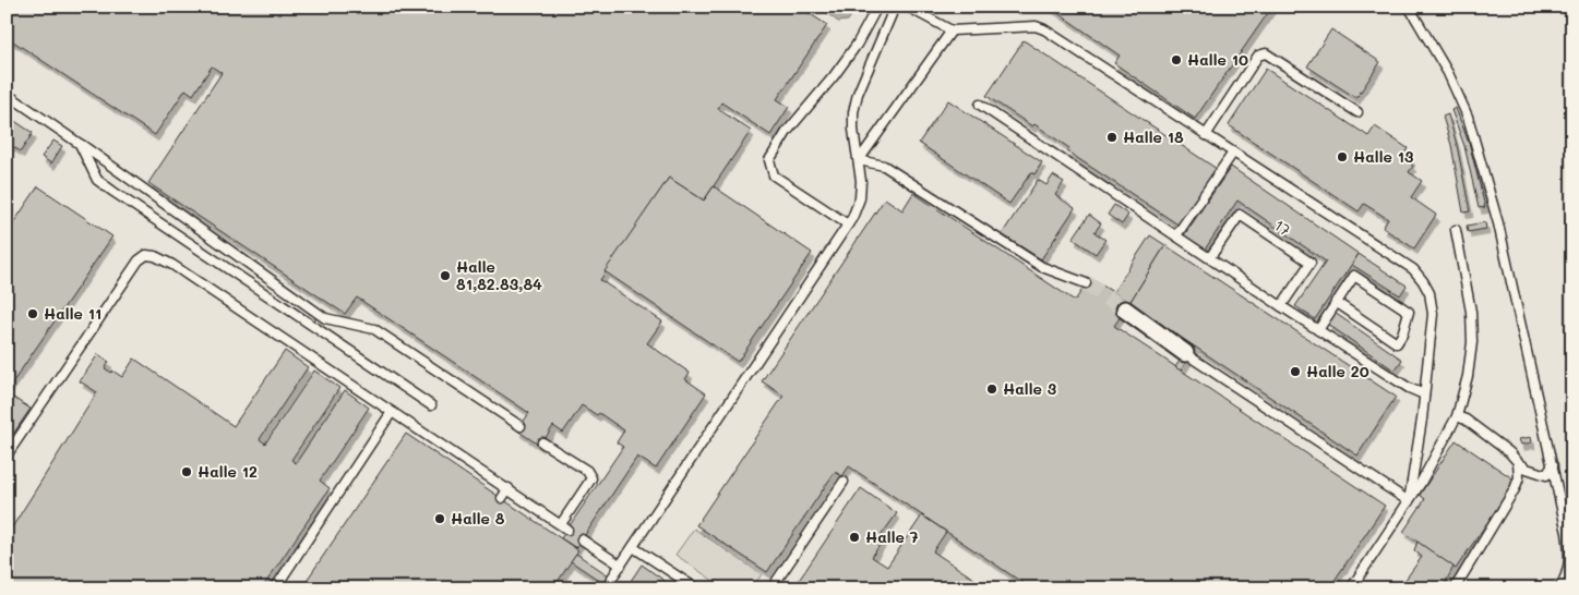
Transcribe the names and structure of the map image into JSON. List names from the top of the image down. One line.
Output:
{"streets":{"lane":["17"]},"places":["Halle 10","Halle 18","Halle 13","Halle 81,82.83,84","Halle 11","Halle 20","Halle 3","Halle 12","Halle 8","Halle 7"]}
